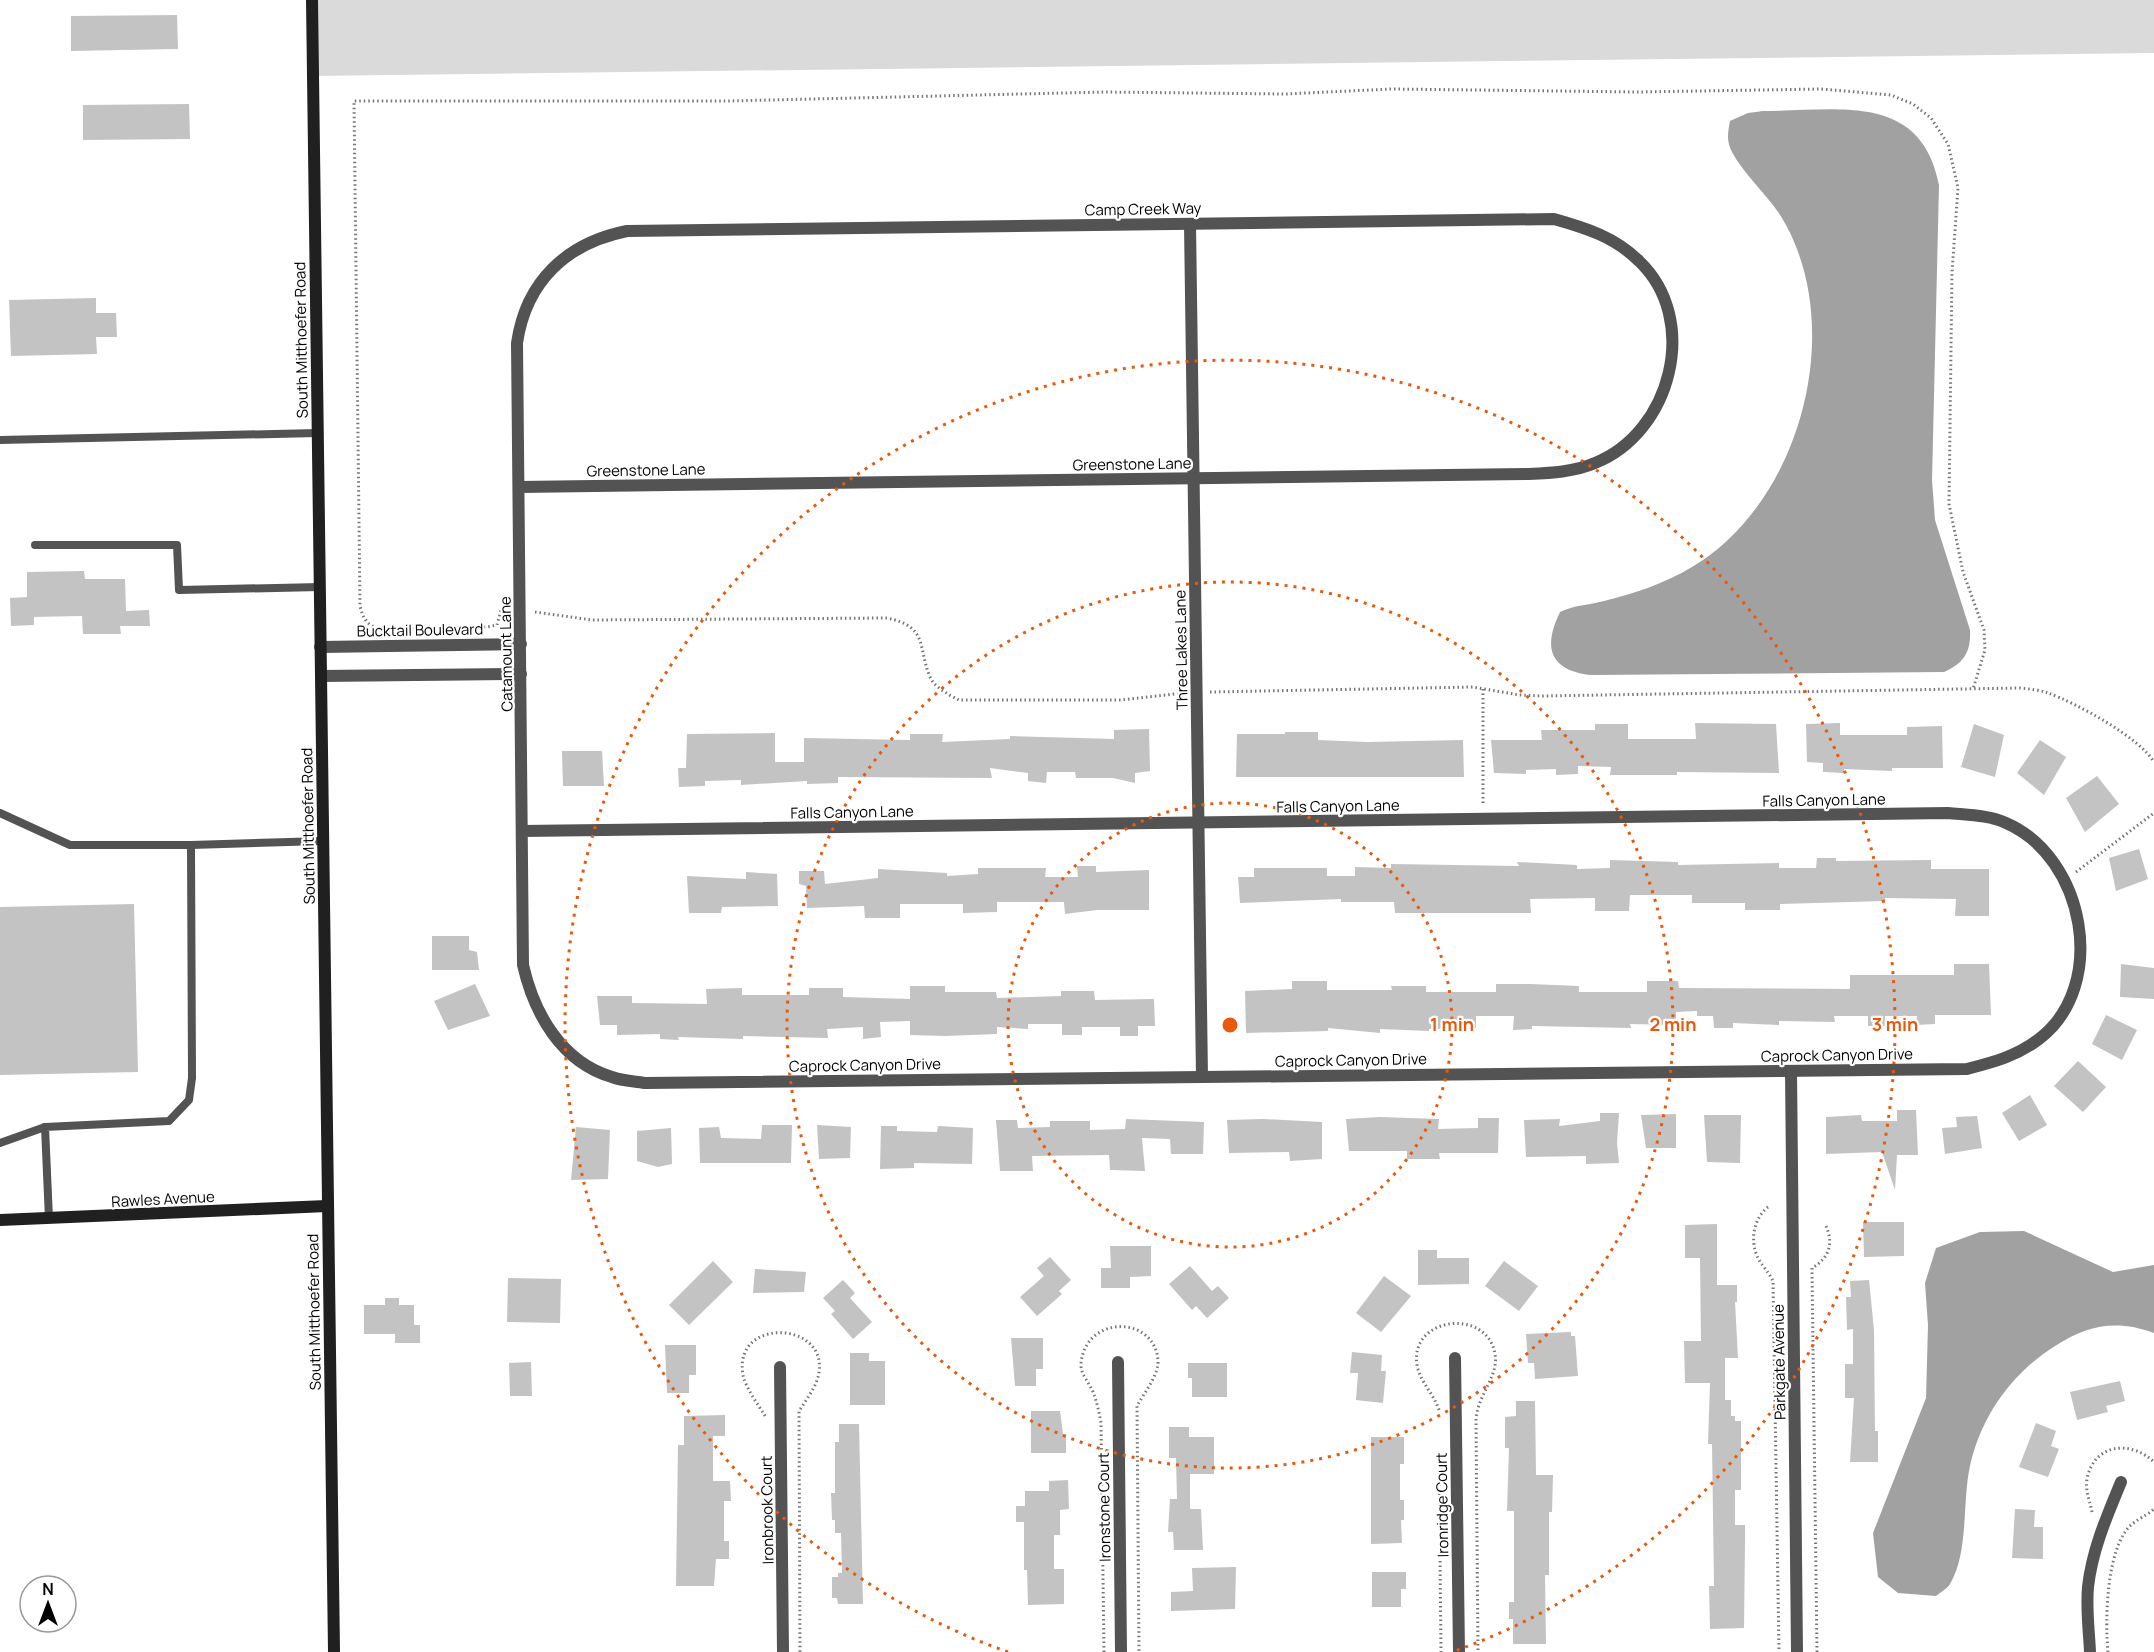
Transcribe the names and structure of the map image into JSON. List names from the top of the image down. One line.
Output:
{"streets":{"main road":["South Mitthoefer Road","Rawles Avenue"],"street":["Camp Creek Way","Greenstone Lane","Bucktail Boulevard","Three Lakes Lane","Catamount Lane","Falls Canyon Lane","Caprock Canyon Drive","Parkgate Avenue","Ironridge Court","Ironstone Court","Ironbrook Court"]},"crossings":[["Camp Creek Way","Greenstone Lane"],["Camp Creek Way","Three Lakes Lane"],["Camp Creek Way","Catamount Lane"],["South Mitthoefer Road","Bucktail Boulevard"],["South Mitthoefer Road","Rawles Avenue"],["Greenstone Lane","Three Lakes Lane"],["Greenstone Lane","Catamount Lane"],["Bucktail Boulevard","Catamount Lane"],["Three Lakes Lane","Falls Canyon Lane"],["Three Lakes Lane","Caprock Canyon Drive"],["Catamount Lane","Falls Canyon Lane"],["Catamount Lane","Caprock Canyon Drive"],["Falls Canyon Lane","Caprock Canyon Drive"],["Caprock Canyon Drive","Parkgate Avenue"]],"north":"top","rings":["1 min","2 min","3 min"]}
